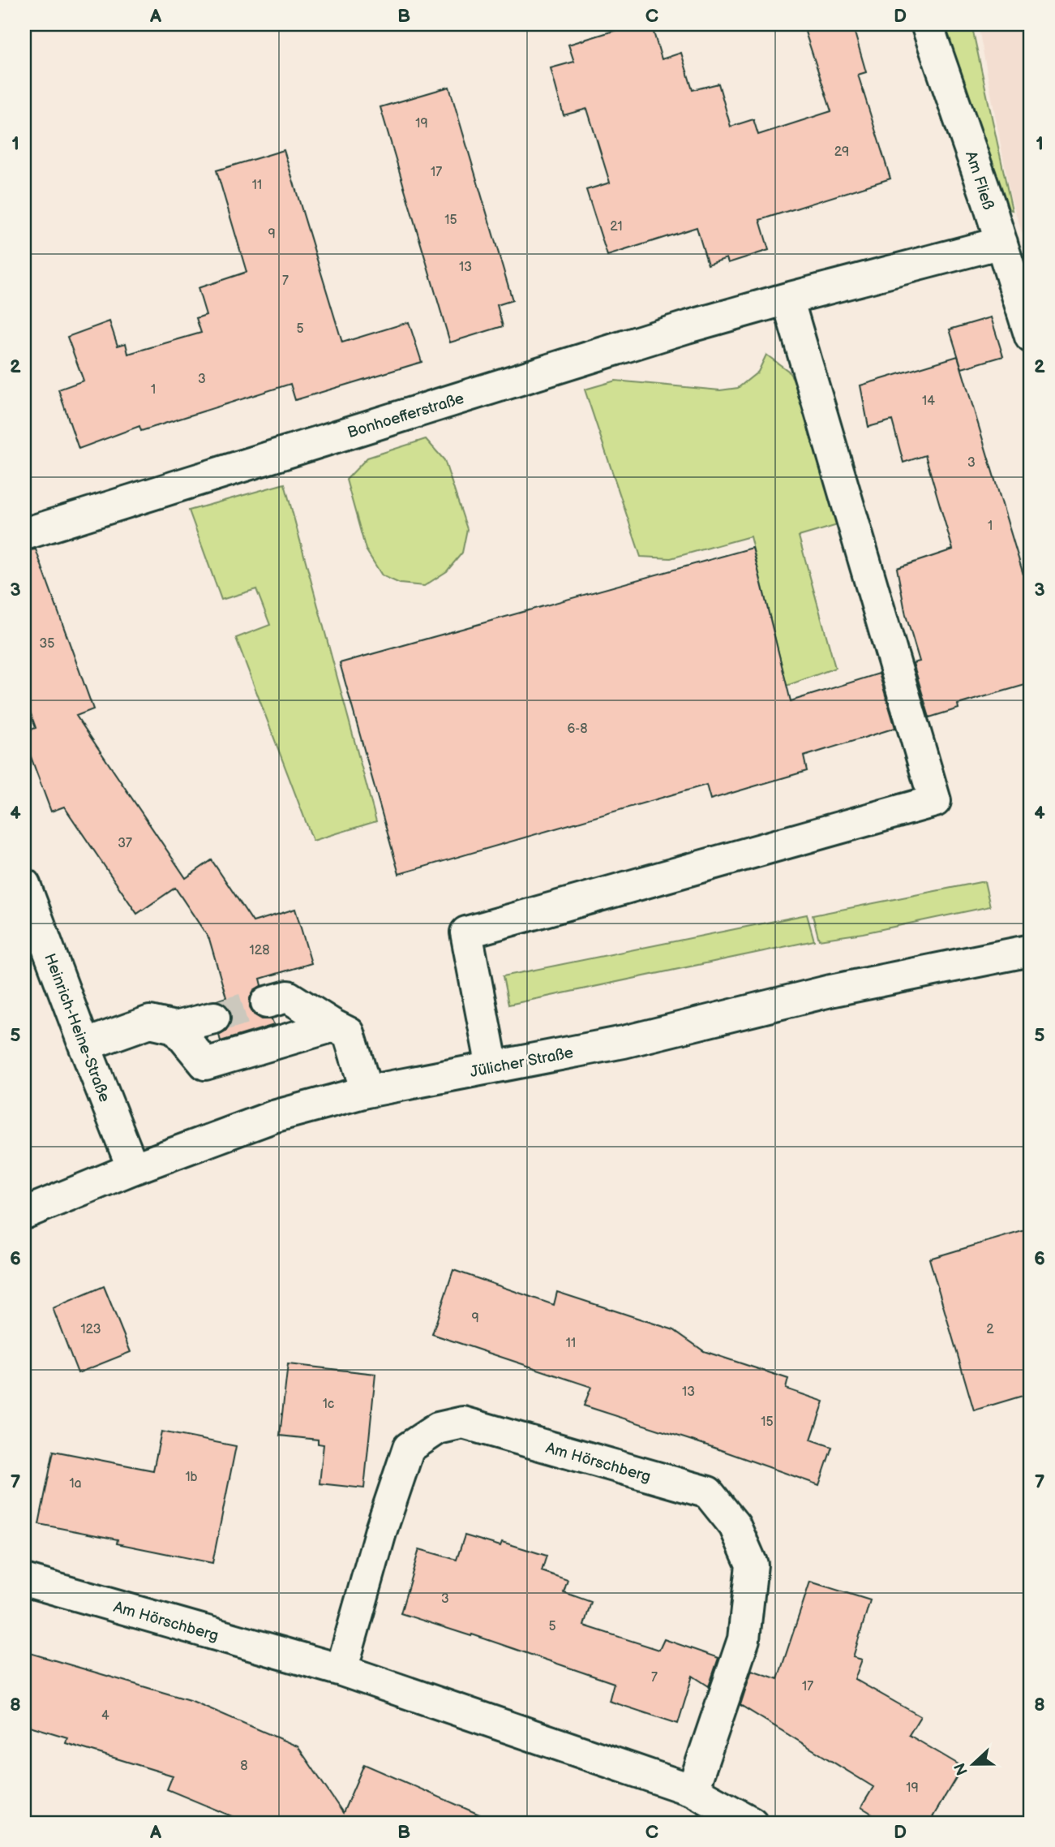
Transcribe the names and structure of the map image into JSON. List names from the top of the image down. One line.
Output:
{"streets":{"street":["Am Fließ","Bonhoefferstraße","Heinrich-Heine-Straße","Jülicher Straße","Am Hörschberg"]},"crossings":[["Am Fließ","Bonhoefferstraße"],["Heinrich-Heine-Straße","Jülicher Straße"]],"house_numbers":["19","29","17","11","15","21","9","13","7","5","3","1","14","3","1","35","6-8","37","128","9","123","2","11","13","1c","15","1b","1a","3","5","7","17","4","8","19"],"north":"left","grid":{"columns":["A","B","C","D"],"rows":["1","2","3","4","5","6","7","8"]}}
